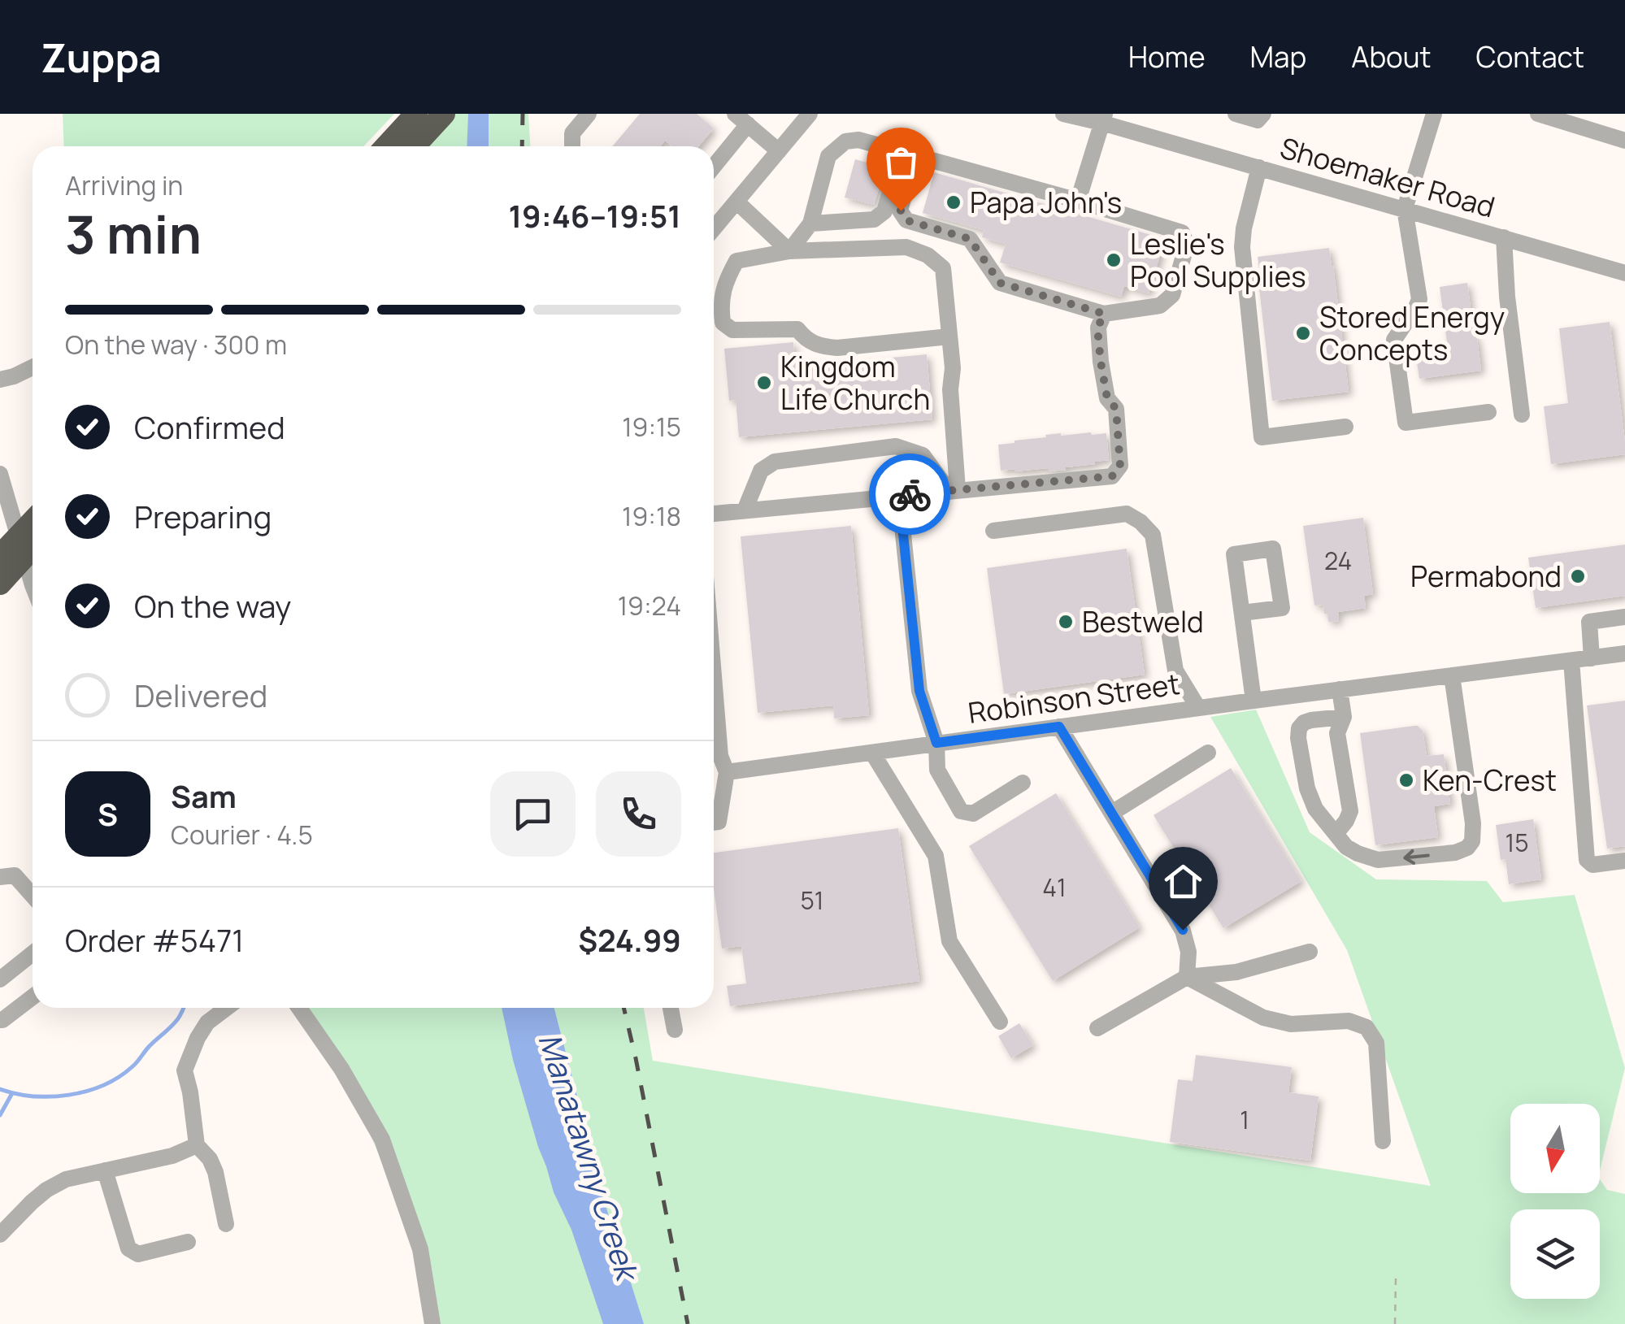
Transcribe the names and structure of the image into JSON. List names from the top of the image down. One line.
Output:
{"streets":{"street":["Shoemaker Road","Robinson Street"]},"water":["Manatawny Creek"],"places":["Papa John's","Leslie's Pool Supplies","Stored Energy Concepts","Kingdom Life Church","Permabond","Bestweld","Ken-Crest"],"house_numbers":["24","15","41","51","1"],"north":"bottom","page":{"header":"Zuppa","nav":["Home","Map","About","Contact"],"heading":["3 min","Arriving in","19:46–19:51"],"panel":["Sam","Courier · 4.5","Order #5471","$24.99"],"bar":"On the way · 300 m","list":[["Confirmed","19:15"],["Preparing","19:18"],["On the way","19:24"],"Delivered"],"round":"S"}}
